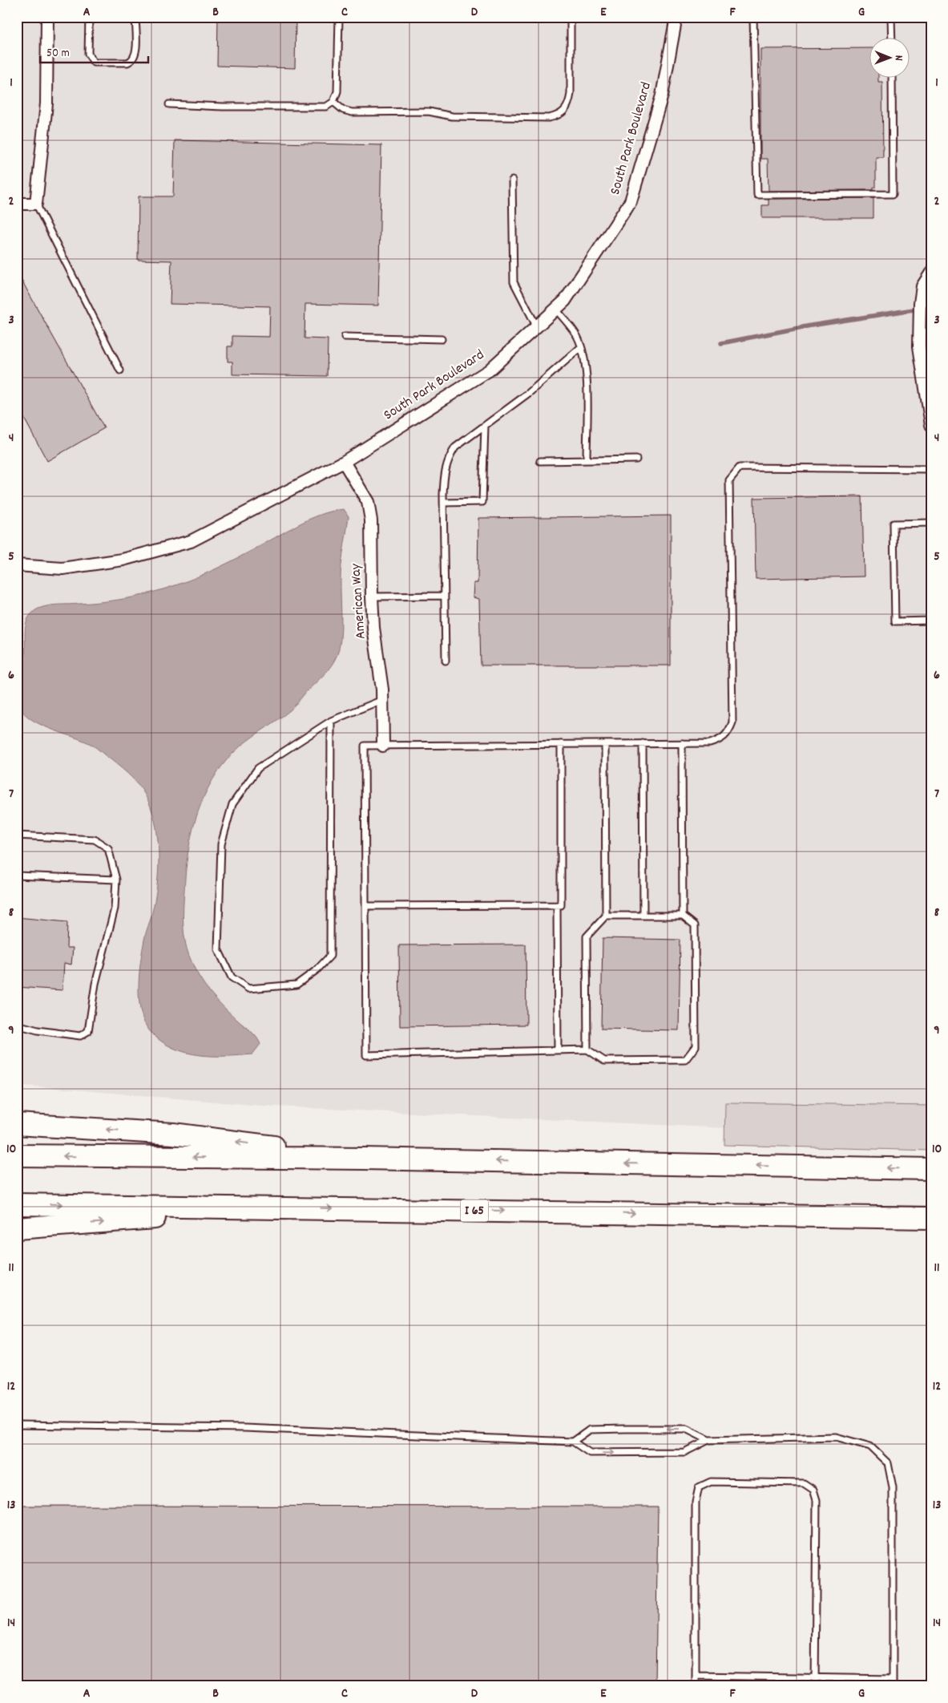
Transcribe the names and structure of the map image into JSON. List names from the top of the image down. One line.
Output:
{"streets":{"highway":["I 65"],"street":["South Park Boulevard","American Way"]},"crossings":[["South Park Boulevard","American Way"]],"scale_bar":"50 m","north":"right","grid":{"columns":["A","B","C","D","E","F","G"],"rows":["1","2","3","4","5","6","7","8","9","10","11","12","13","14"]}}
